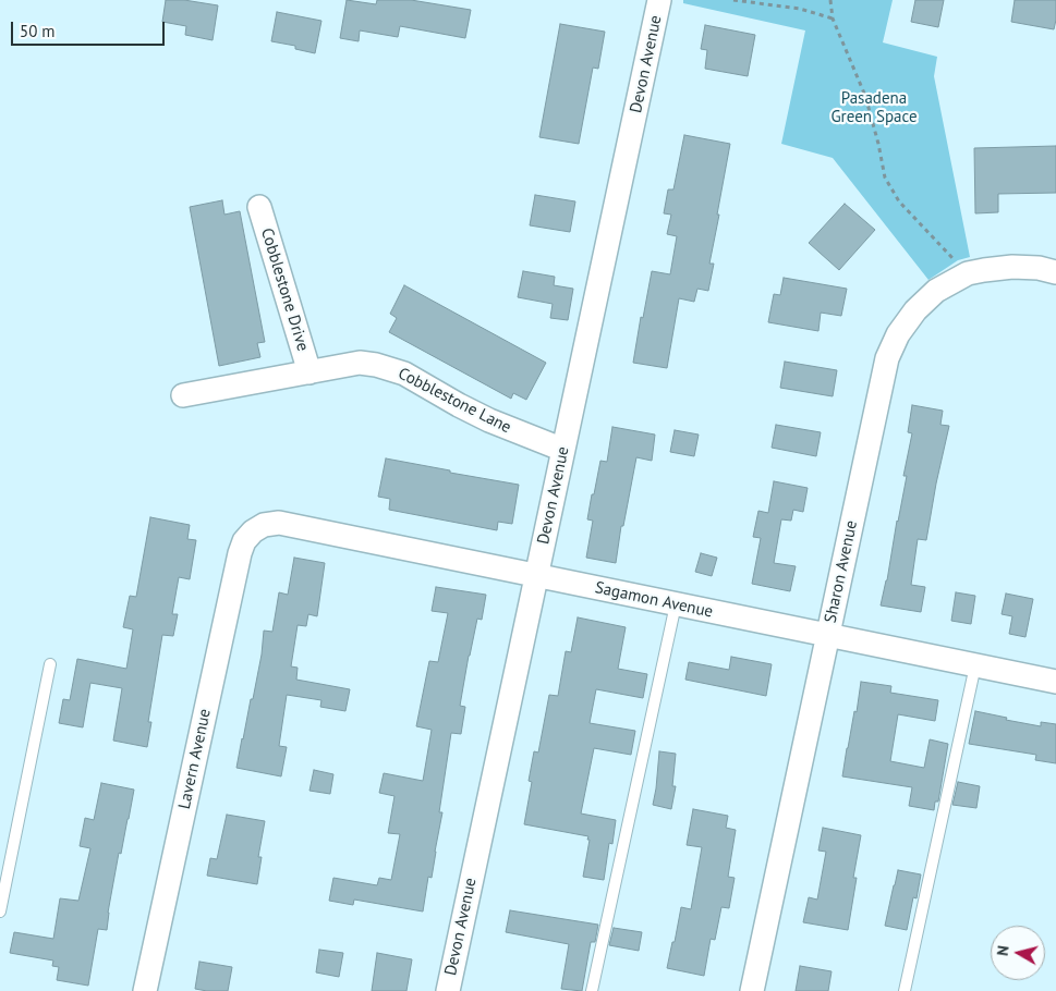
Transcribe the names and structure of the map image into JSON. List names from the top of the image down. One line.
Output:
{"streets":{"street":["Devon Avenue","Cobblestone Drive","Cobblestone Lane","Sharon Avenue","Sagamon Avenue","Lavern Avenue"]},"crossings":[["Devon Avenue","Cobblestone Lane"],["Devon Avenue","Sagamon Avenue"],["Cobblestone Drive","Cobblestone Lane"],["Sharon Avenue","Sagamon Avenue"],["Sagamon Avenue","Lavern Avenue"]],"parks":["Pasadena Green Space"],"scale_bar":"50 m","north":"left"}
